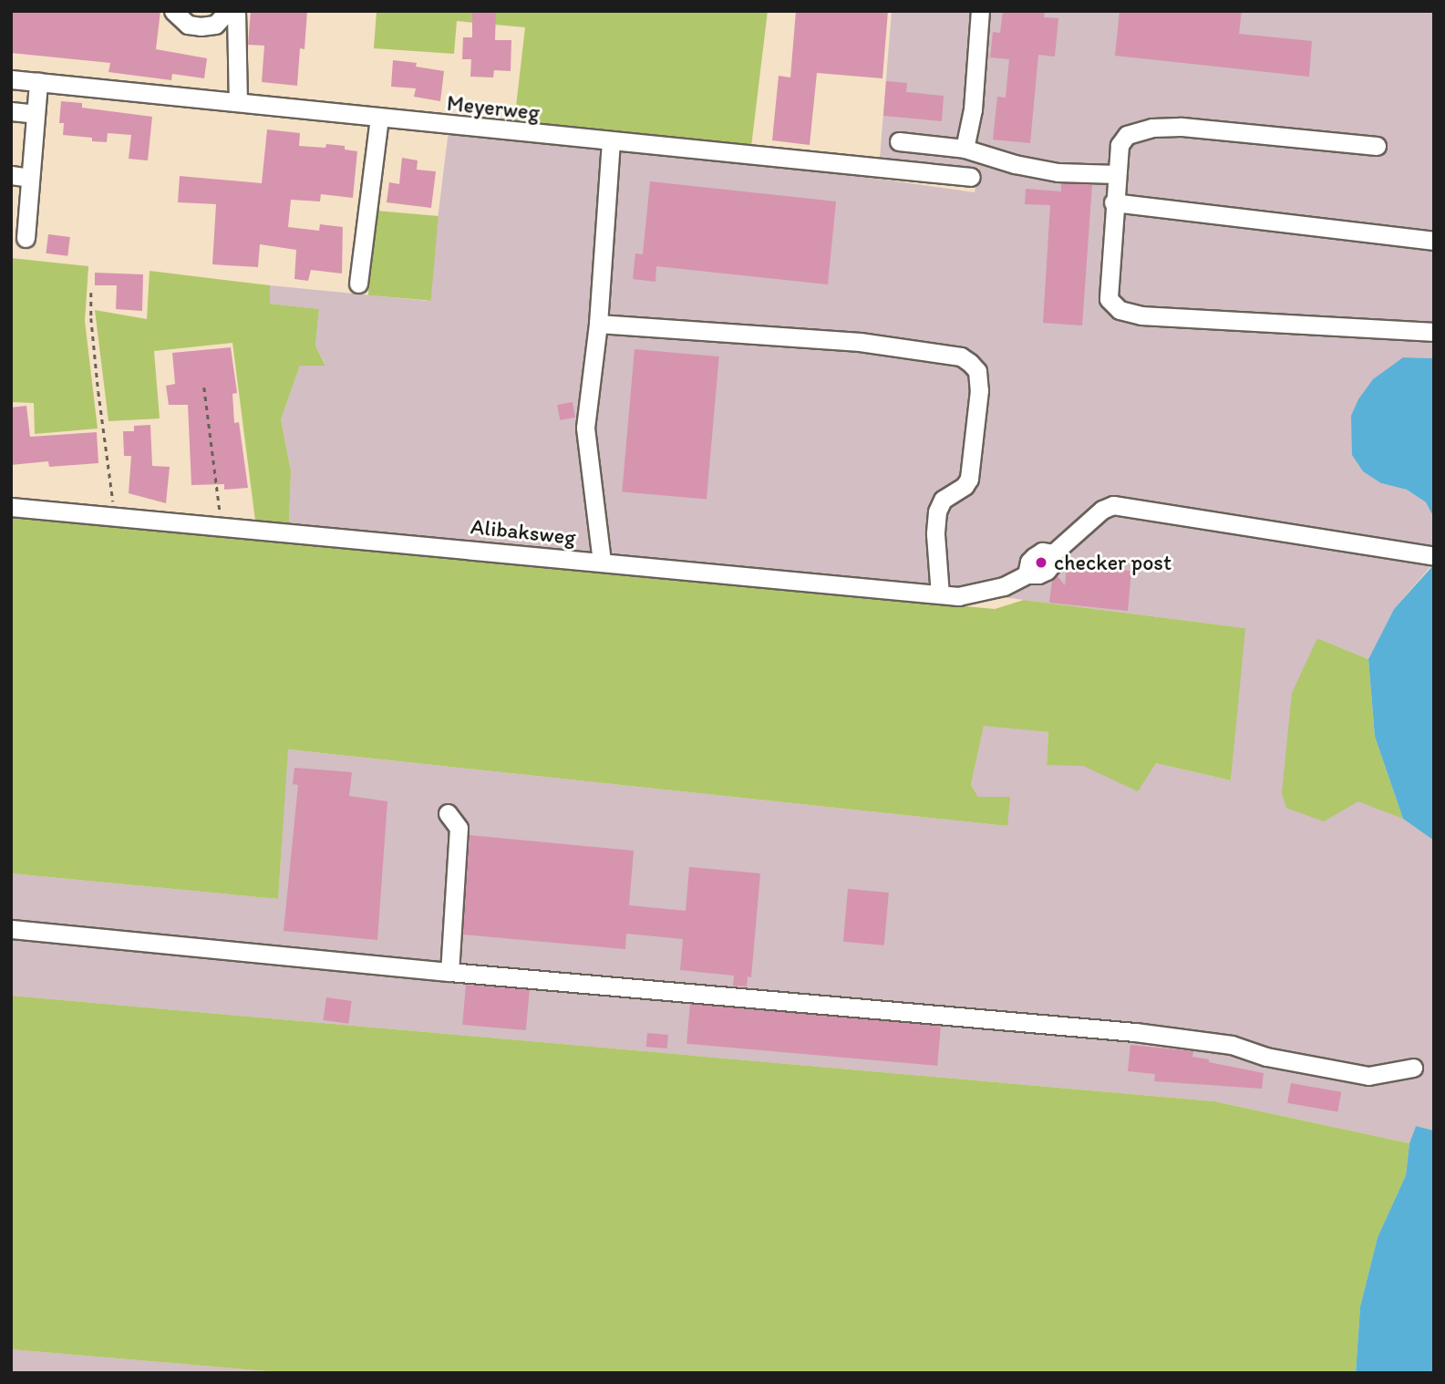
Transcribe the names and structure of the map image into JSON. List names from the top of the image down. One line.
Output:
{"streets":{"street":["Meyerweg","Alibaksweg"]},"places":["checker post"]}
